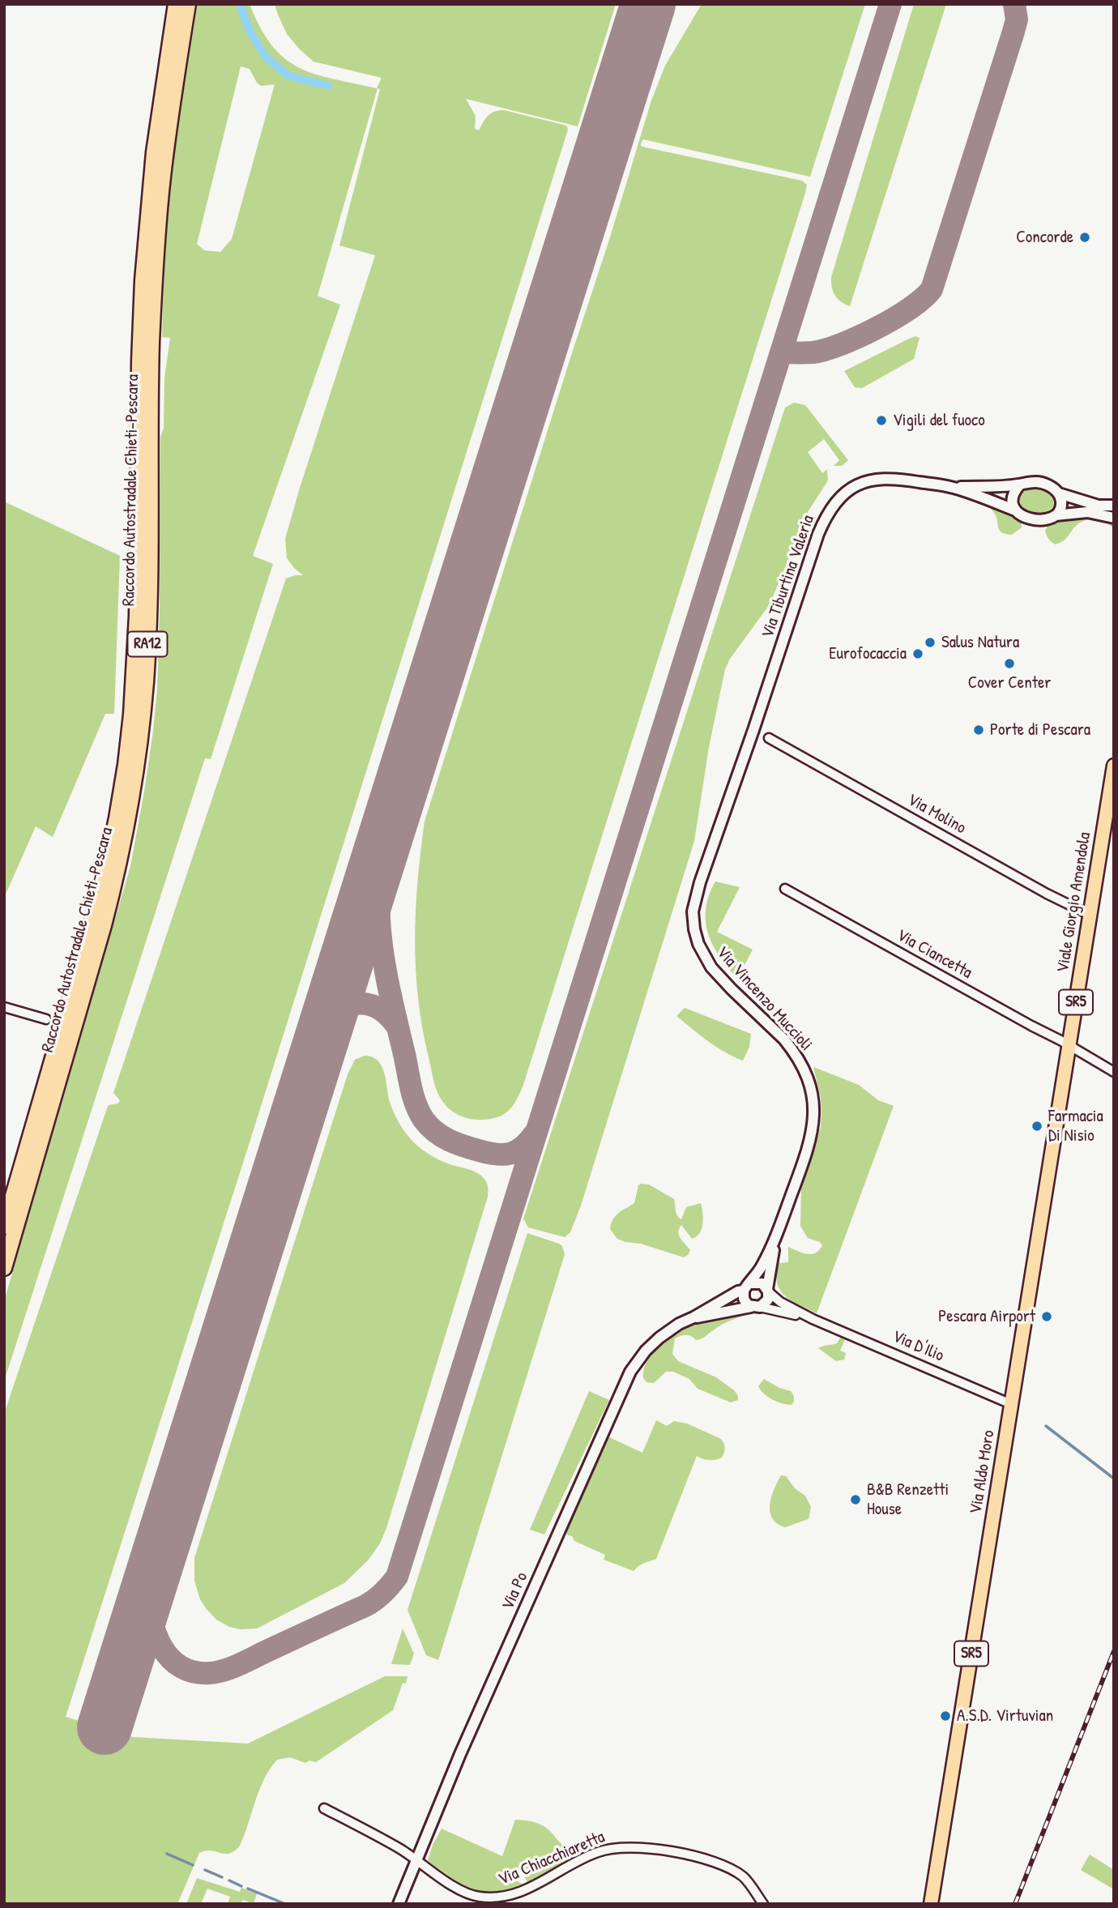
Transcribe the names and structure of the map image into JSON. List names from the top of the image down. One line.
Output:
{"streets":{"highway":["Raccordo Autostradale Chieti-Pescara","RA12"],"main road":["Viale Giorgio Amendola","SR5","Via Aldo Moro"],"street":["Via Tiburtina Valeria","Via Molino","Via Ciancetta","Via Vincenzo Muccioli","Via D'Ilio","Via Po","Via Chiacchiaretta"]},"crossings":[["Via Tiburtina Valeria","Via Vincenzo Muccioli"],["Via Molino","Viale Giorgio Amendola"],["Viale Giorgio Amendola","Via Ciancetta"],["Viale Giorgio Amendola","Via Aldo Moro"],["Via Ciancetta","Via Aldo Moro"],["Via Vincenzo Muccioli","Via D'Ilio"],["Via Vincenzo Muccioli","Via Po"],["Via D'Ilio","Via Aldo Moro"],["Via D'Ilio","Via Po"],["Via Po","Via Chiacchiaretta"]],"places":["Concorde","Vigili del fuoco","Salus Natura","Eurofocaccia","Cover Center","Porte di Pescara","Farmacia Di Nisio","Pescara Airport","B&B Renzetti House","A.S.D. Virtuvian"]}
